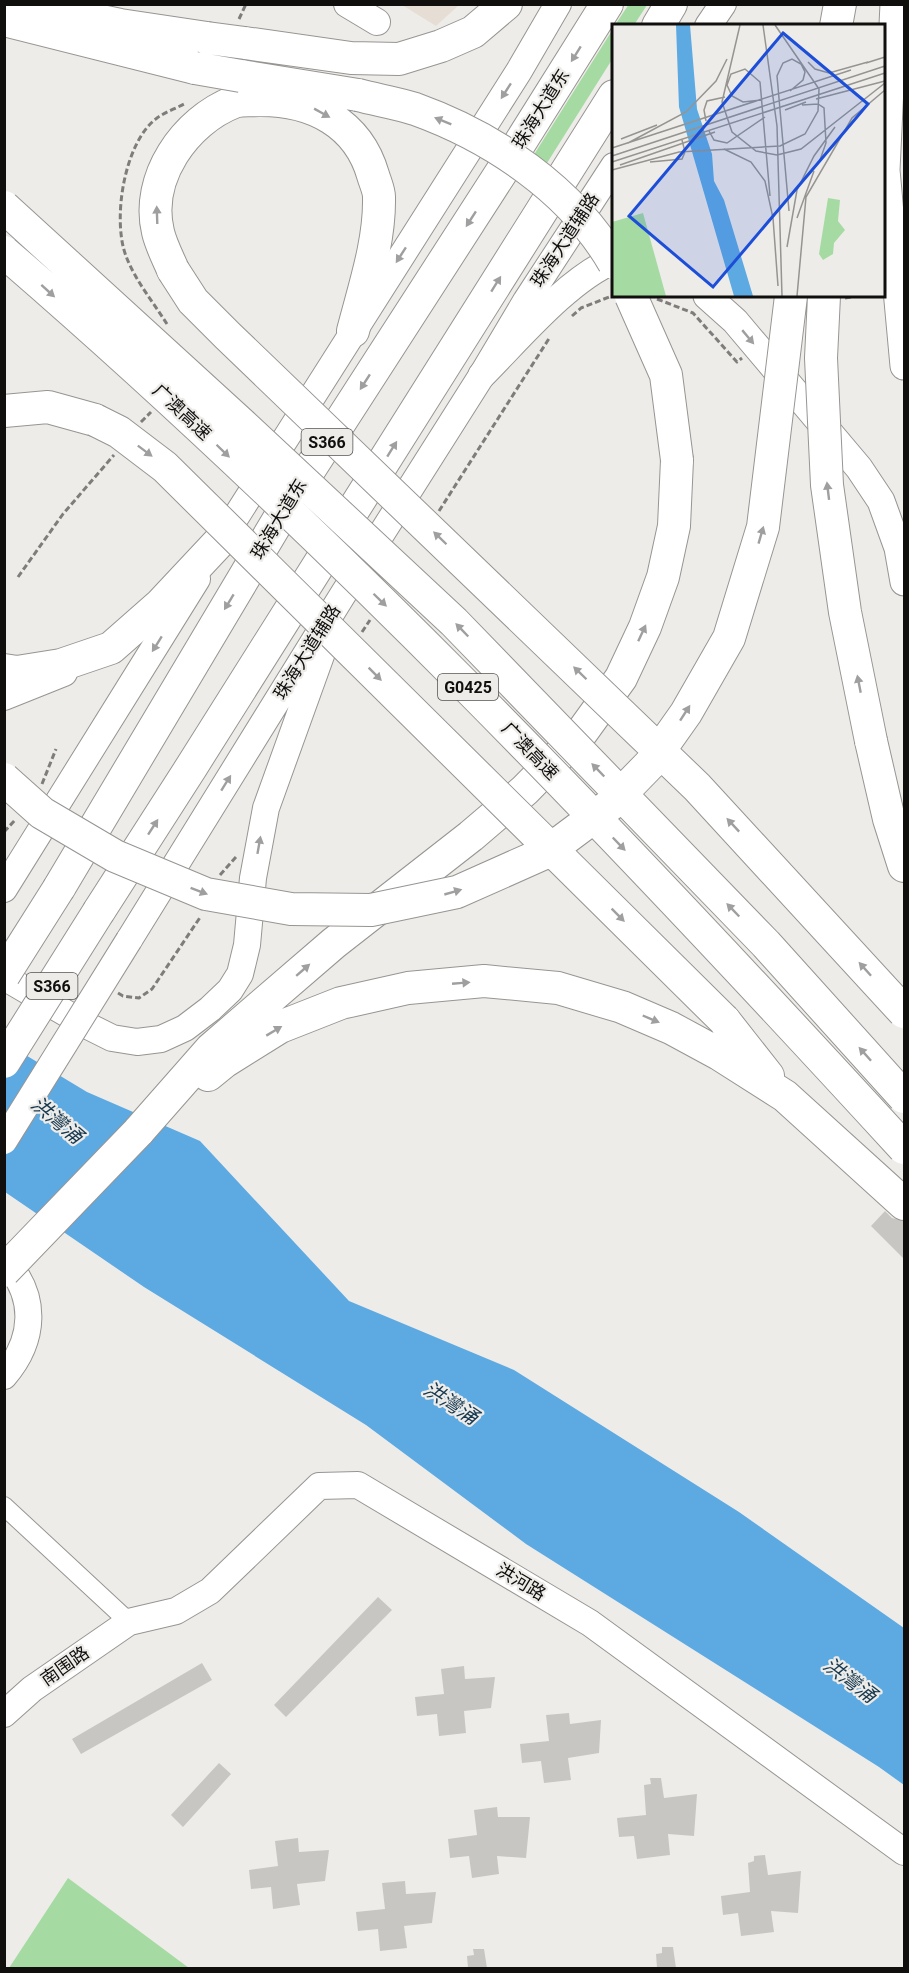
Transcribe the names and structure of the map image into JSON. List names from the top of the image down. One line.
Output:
{"streets":{"highway":["珠海大道东","广澳高速","S366","G0425"],"main road":["珠海大道辅路","洪河路","南围路"]},"crossings":[["洪河路","南围路"]],"water":["洪灣涌"]}
